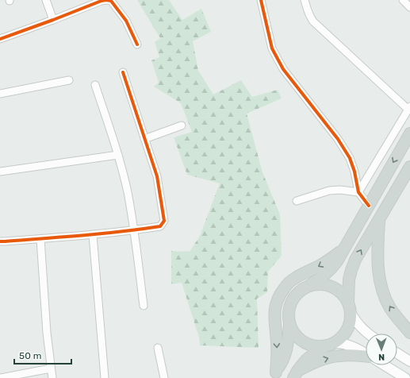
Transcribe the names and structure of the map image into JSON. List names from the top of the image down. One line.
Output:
{"scale_bar":"50 m","north":"bottom"}
